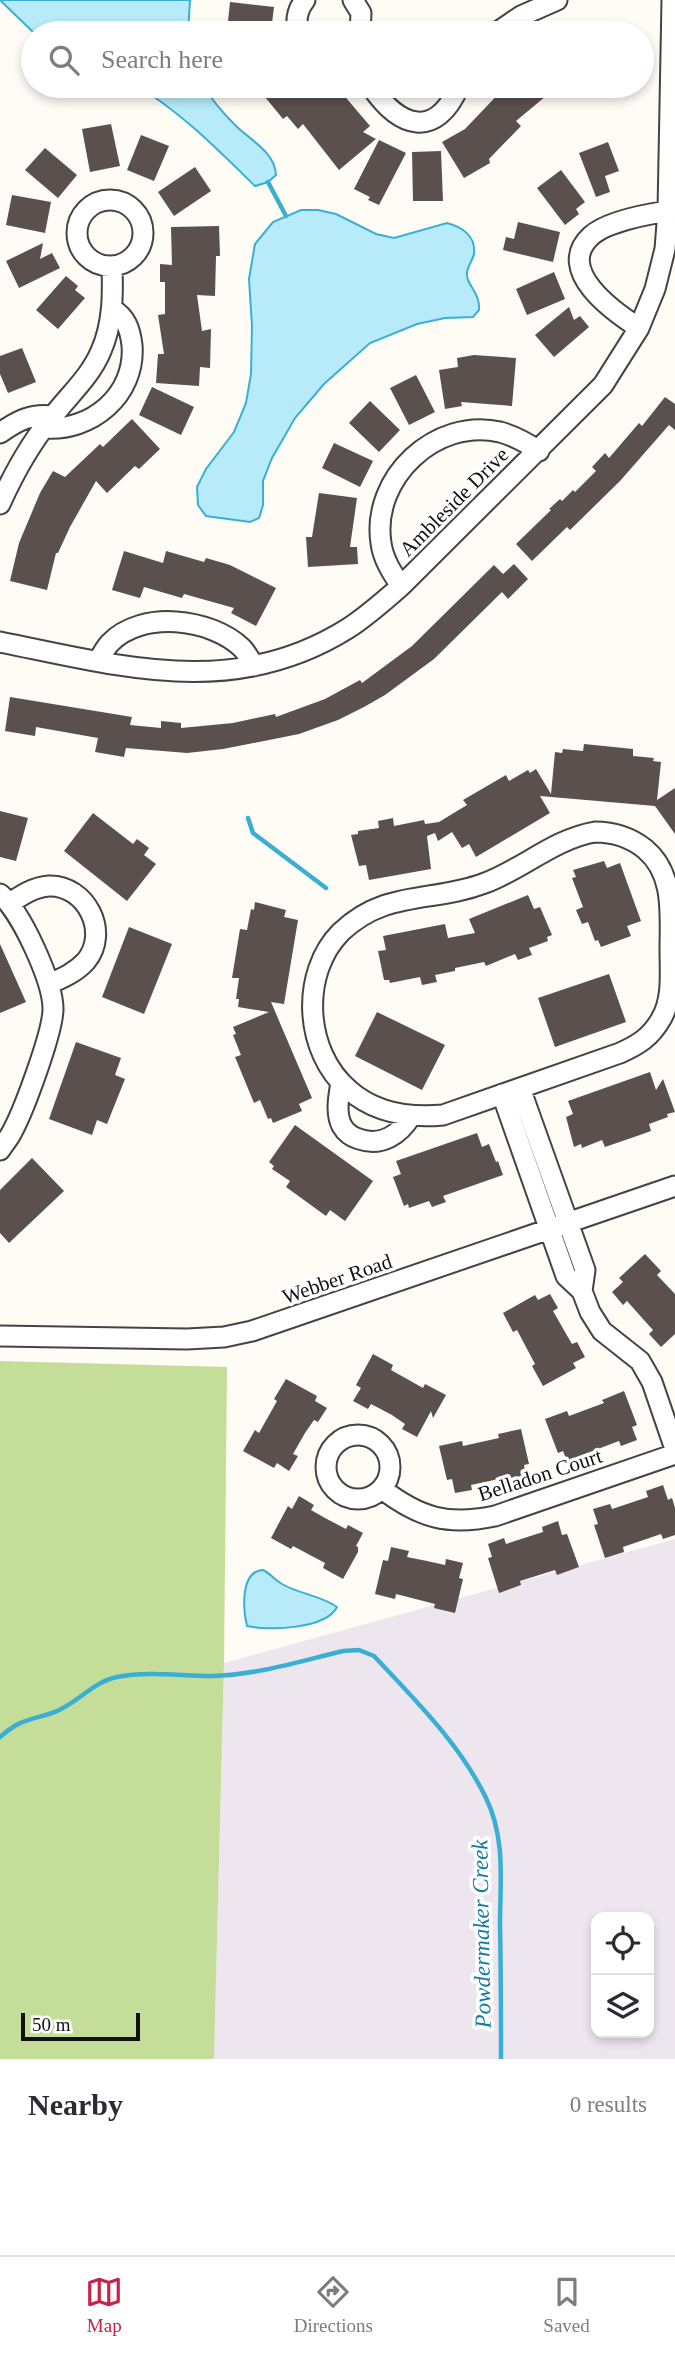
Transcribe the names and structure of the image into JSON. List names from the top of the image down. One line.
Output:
{"streets":{"street":["Ambleside Drive","Webber Road","Belladon Court"]},"water":["Powdermaker Creek"],"scale_bar":"50 m","page":{"search":"Search here","scale":"50 m","heading":["Nearby","0 results"],"nav":["Map","Directions","Saved"]}}
